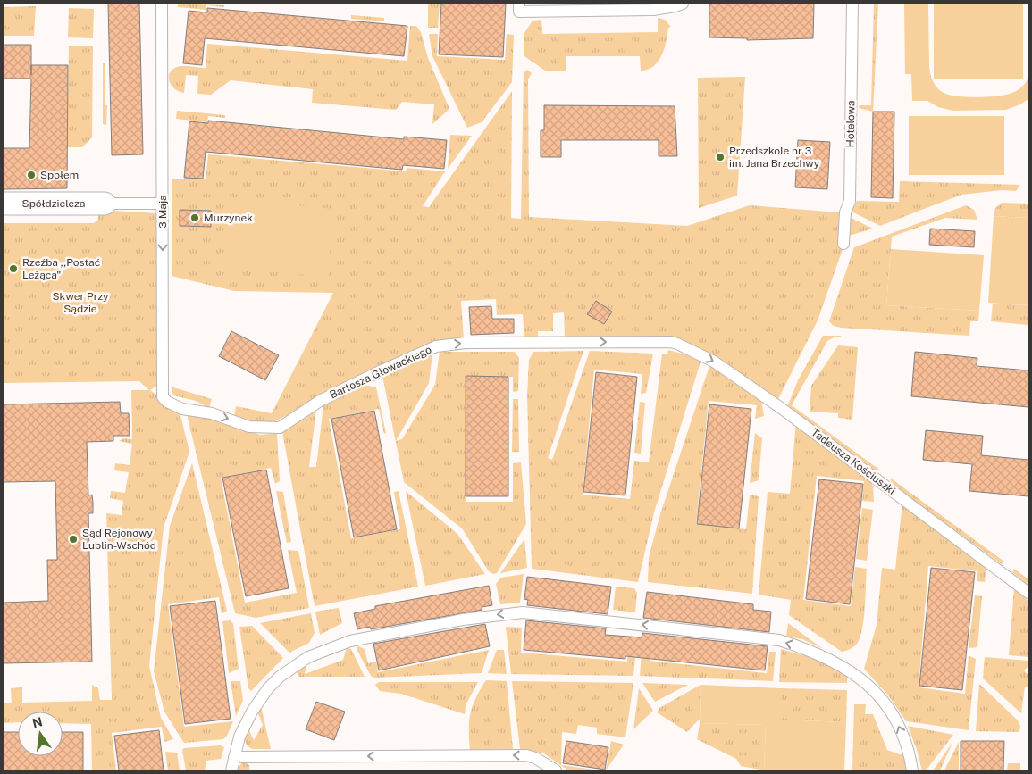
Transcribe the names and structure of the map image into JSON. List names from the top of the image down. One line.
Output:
{"streets":{"street":["Spółdzielcza"],"lane":["Hotelowa","3 Maja","Bartosza Głowackiego","Tadeusza Kościuszki"]},"crossings":[["3 Maja","Bartosza Głowackiego"],["Bartosza Głowackiego","Tadeusza Kościuszki"]],"one_way":["3 Maja","Bartosza Głowackiego","Tadeusza Kościuszki"],"parks":["Skwer Przy Sądzie"],"places":["Przedszkole nr 3 im. Jana Brzechwy","Społem","Murzynek","Rzeźba ,,Postać Leżąca\"","Sąd Rejonowy Lublin-Wschód"],"north":"top"}
